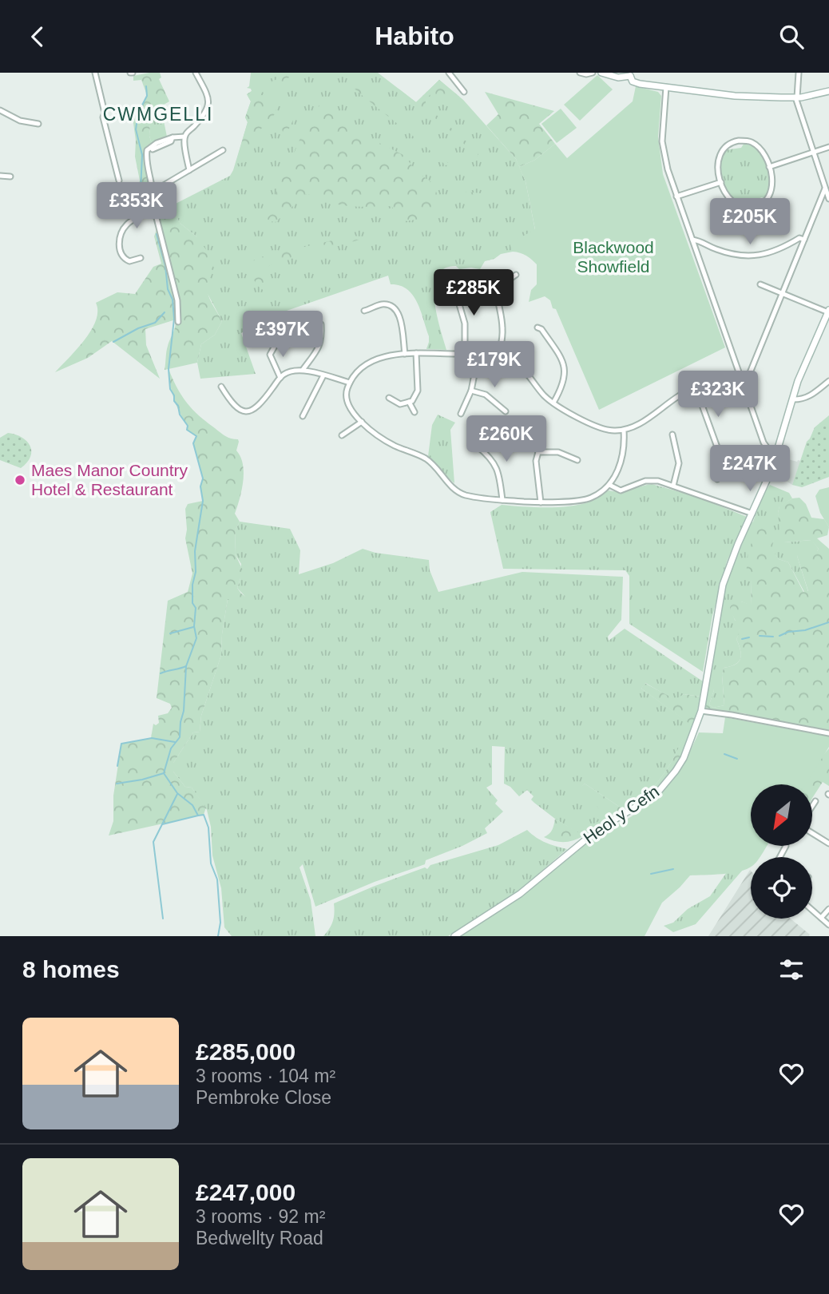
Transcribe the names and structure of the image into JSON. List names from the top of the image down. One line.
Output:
{"streets":{"street":["Heol y Cefn"]},"districts":["CWMGELLI"],"parks":["Blackwood Showfield"],"places":["Maes Manor Country Hotel & Restaurant"],"north":"bottom left","page":{"header":"Habito","price":["£353K","£205K","£285K","£397K","£179K","£323K","£260K","£247K"],"heading":"8 homes","list":[{"name":"£285,000","note":"3 rooms · 104 m² · Pembroke Close"},{"name":"£247,000","note":"3 rooms · 92 m² · Bedwellty Road"}]}}
